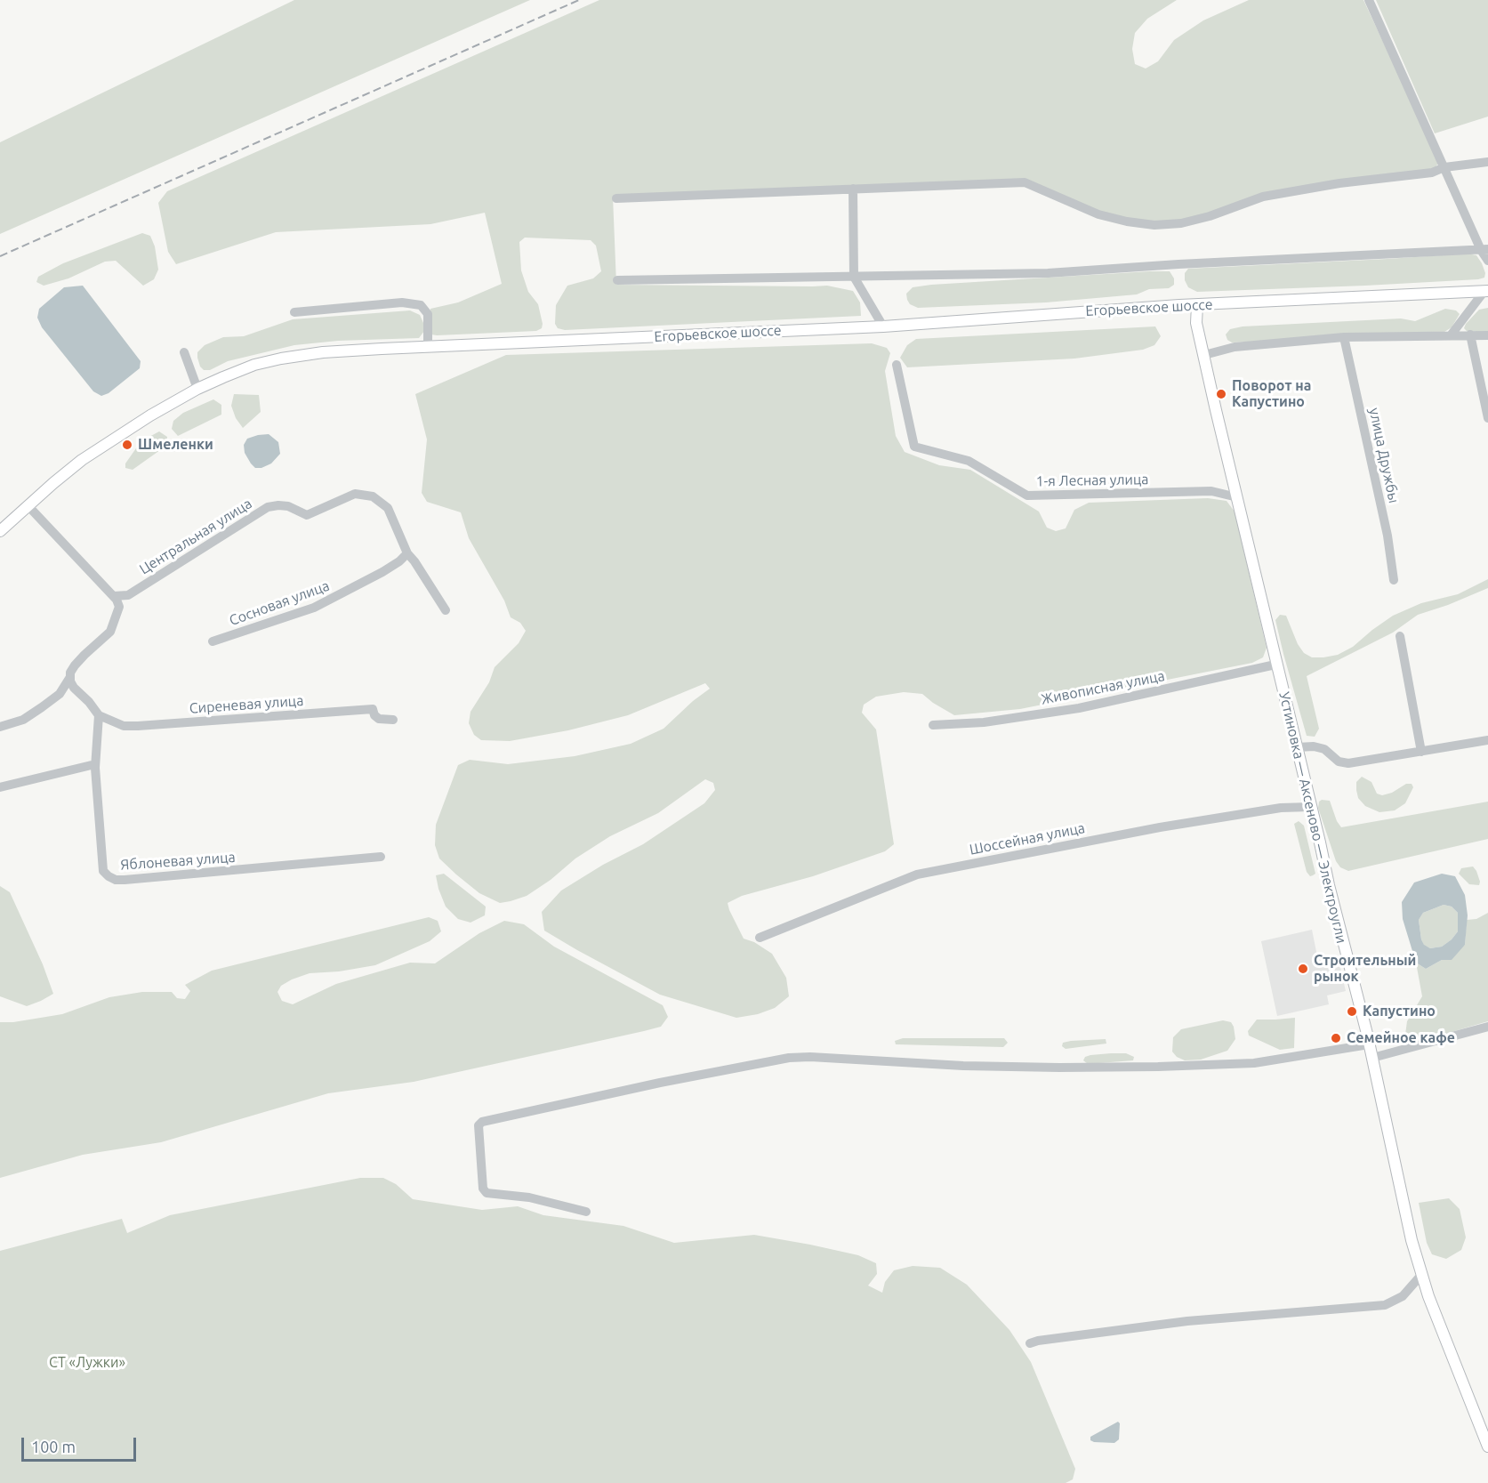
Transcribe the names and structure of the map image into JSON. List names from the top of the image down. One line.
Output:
{"streets":{"main road":["Егорьевское шоссе","Устиновка — Аксеново — Электроугли"],"street":["улица Дружбы","1-я Лесная улица","Центральная улица","Сосновая улица","Живописная улица","Сиреневая улица","Шоссейная улица","Яблоневая улица"]},"crossings":[["Егорьевское шоссе","Устиновка — Аксеново — Электроугли"],["1-я Лесная улица","Устиновка — Аксеново — Электроугли"],["Центральная улица","Сосновая улица"],["Живописная улица","Устиновка — Аксеново — Электроугли"],["Сиреневая улица","Яблоневая улица"],["Устиновка — Аксеново — Электроугли","Шоссейная улица"]],"parks":["СТ «Лужки»"],"places":["Поворот на Капустино","Шмеленки","Строительный рынок","Капустино","Семейное кафе"],"scale_bar":"100 m"}
